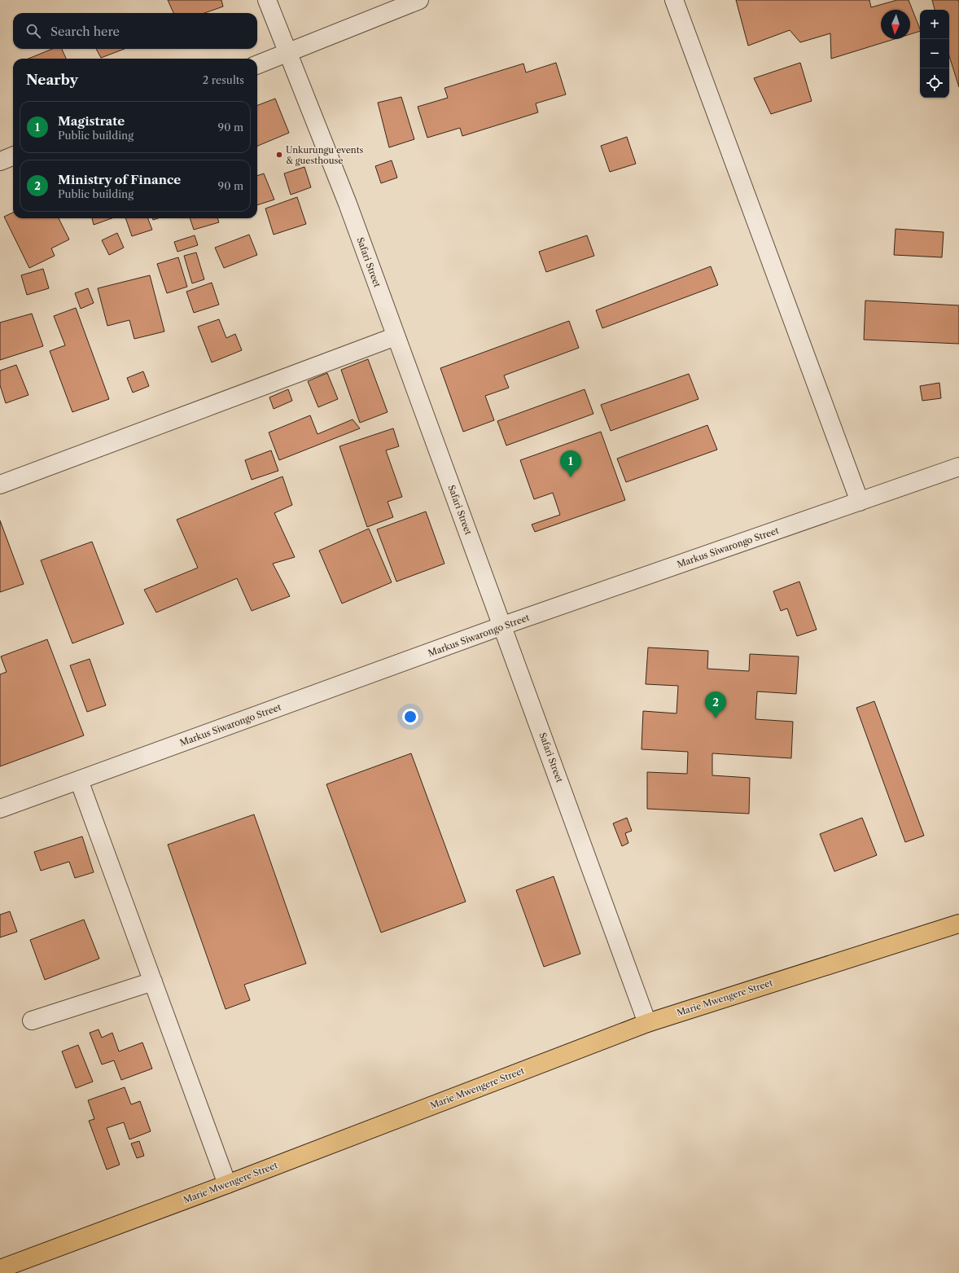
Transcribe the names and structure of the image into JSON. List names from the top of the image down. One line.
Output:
{"streets":{"main road":["Marie Mwengere Street"],"street":["Safari Street","Markus Siwarongo Street"]},"crossings":[["Safari Street","Markus Siwarongo Street"],["Safari Street","Marie Mwengere Street"]],"places":["Unkurungu events & guesthouse"],"north":"bottom","page":{"map_buttons":["+","−"],"search":"Search here","heading":["Nearby","2 results"],"list":[{"mark":"1","name":"Magistrate","note":"Public building","value":"90 m"},{"mark":"2","name":"Ministry of Finance","note":"Public building","value":"90 m"}],"pins":["1","2"]}}
